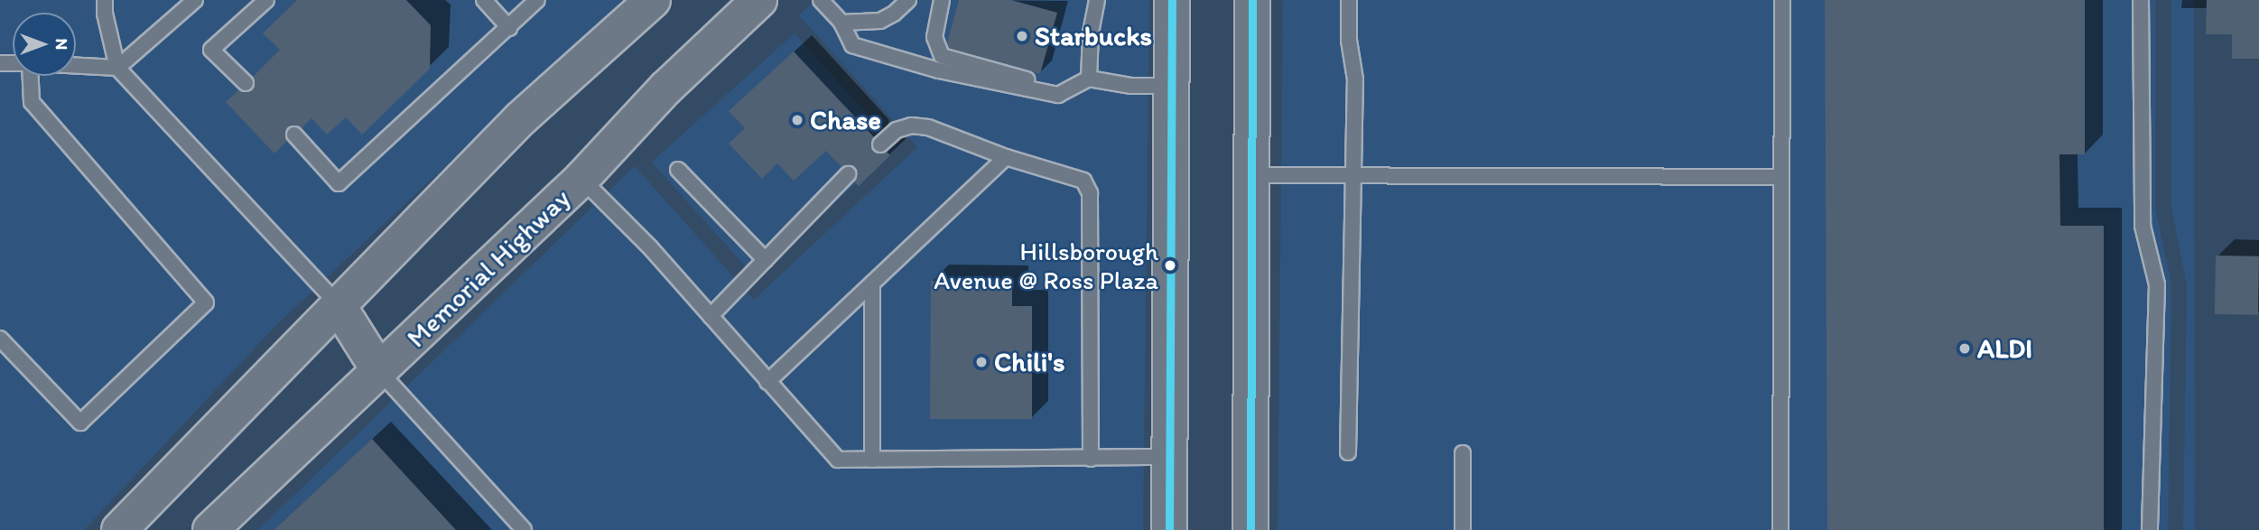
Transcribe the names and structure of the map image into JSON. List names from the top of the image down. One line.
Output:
{"streets":{"main road":["Memorial Highway"]},"places":["Starbucks","Chase","Hillsborough Avenue @ Ross Plaza","ALDI","Chili's"],"north":"right"}
